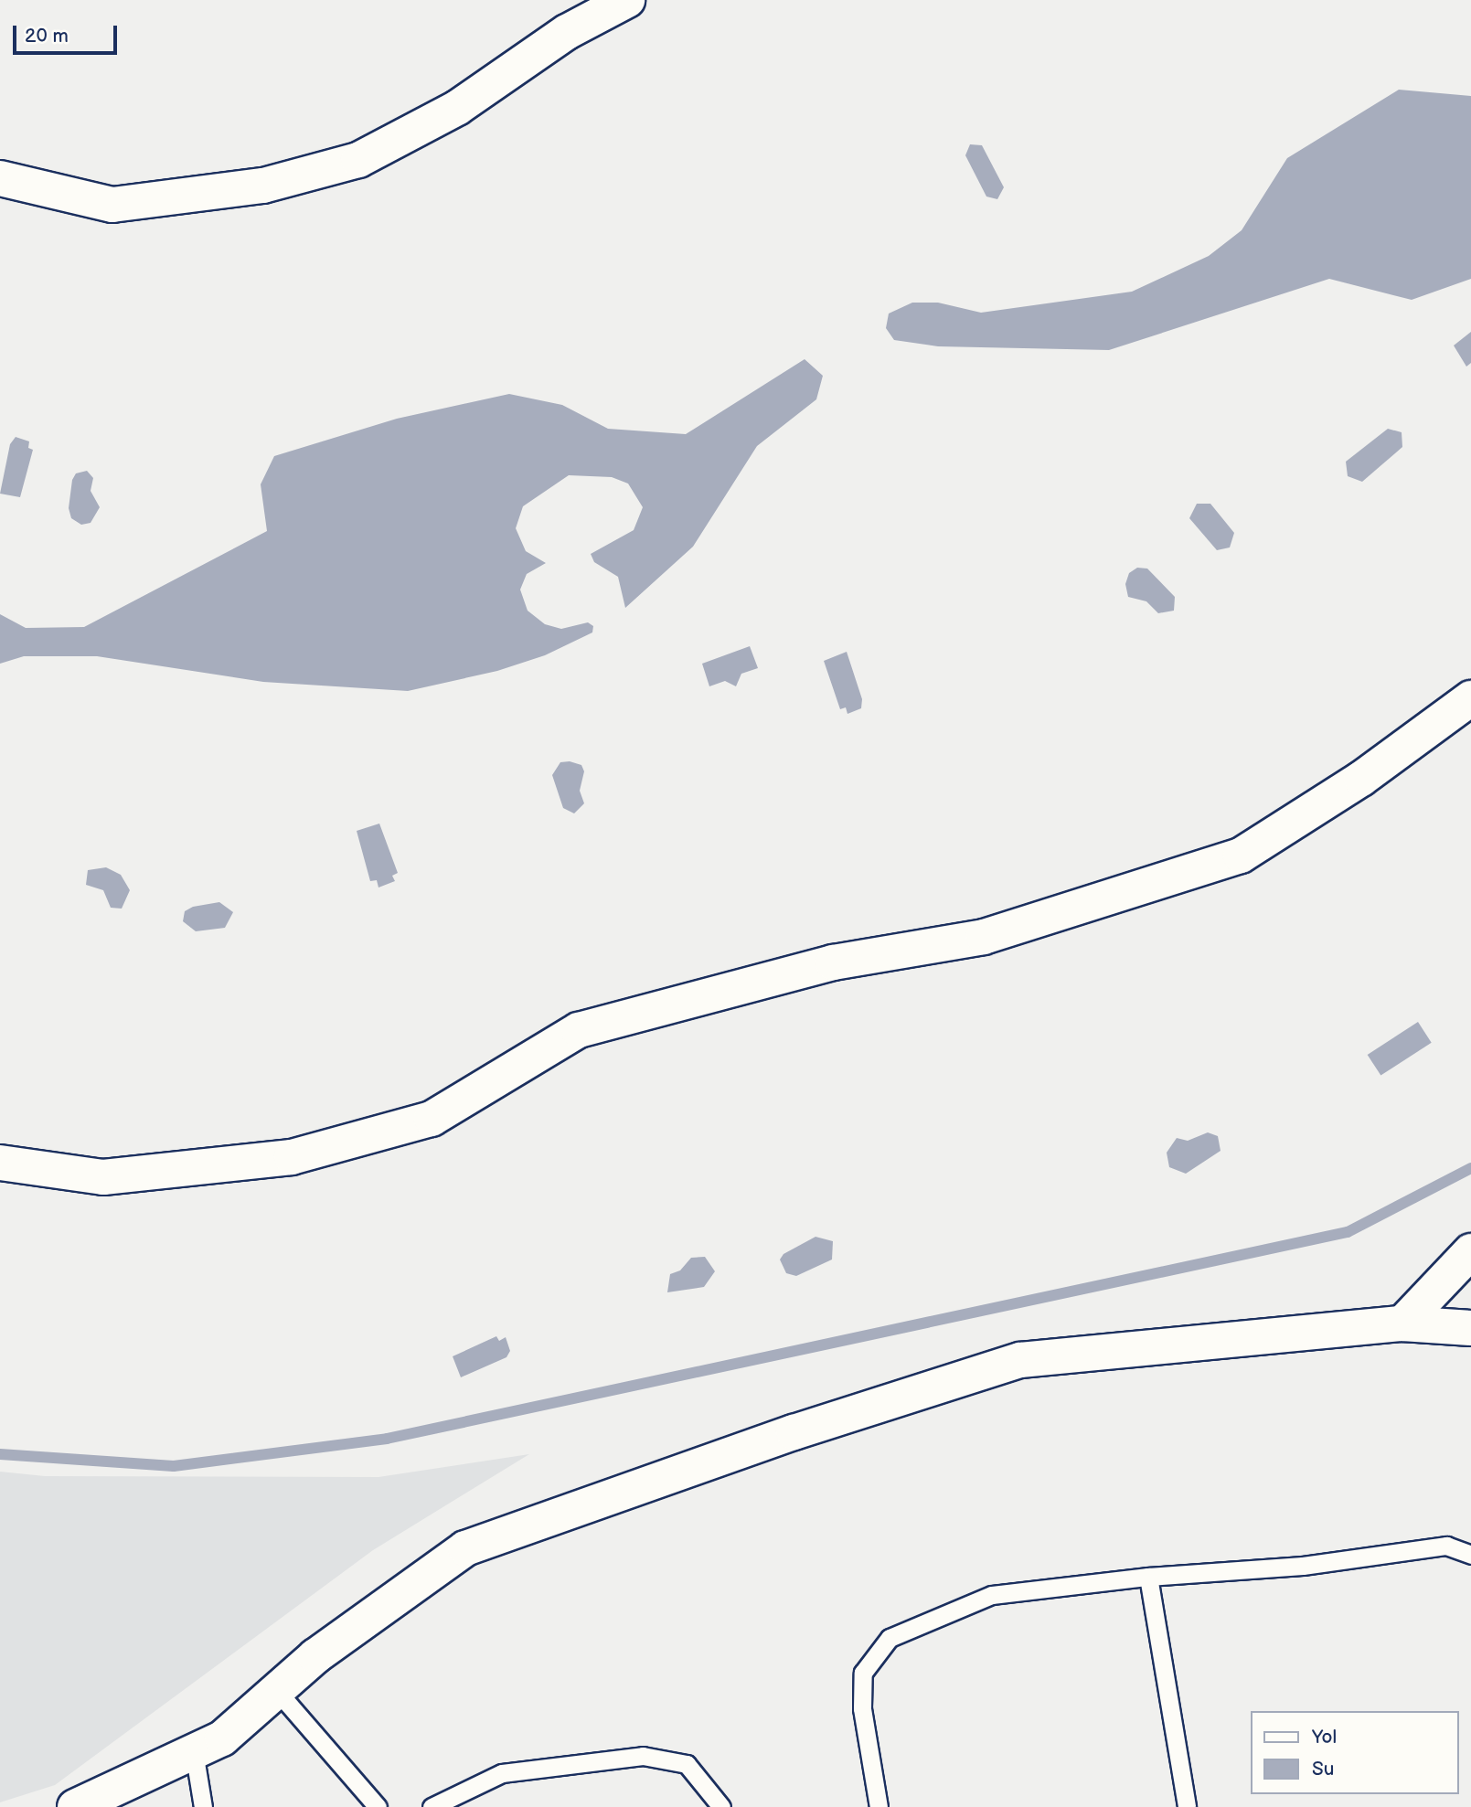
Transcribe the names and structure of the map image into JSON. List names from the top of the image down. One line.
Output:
{"legend":["Yol","Su"],"scale_bar":"20 m"}
